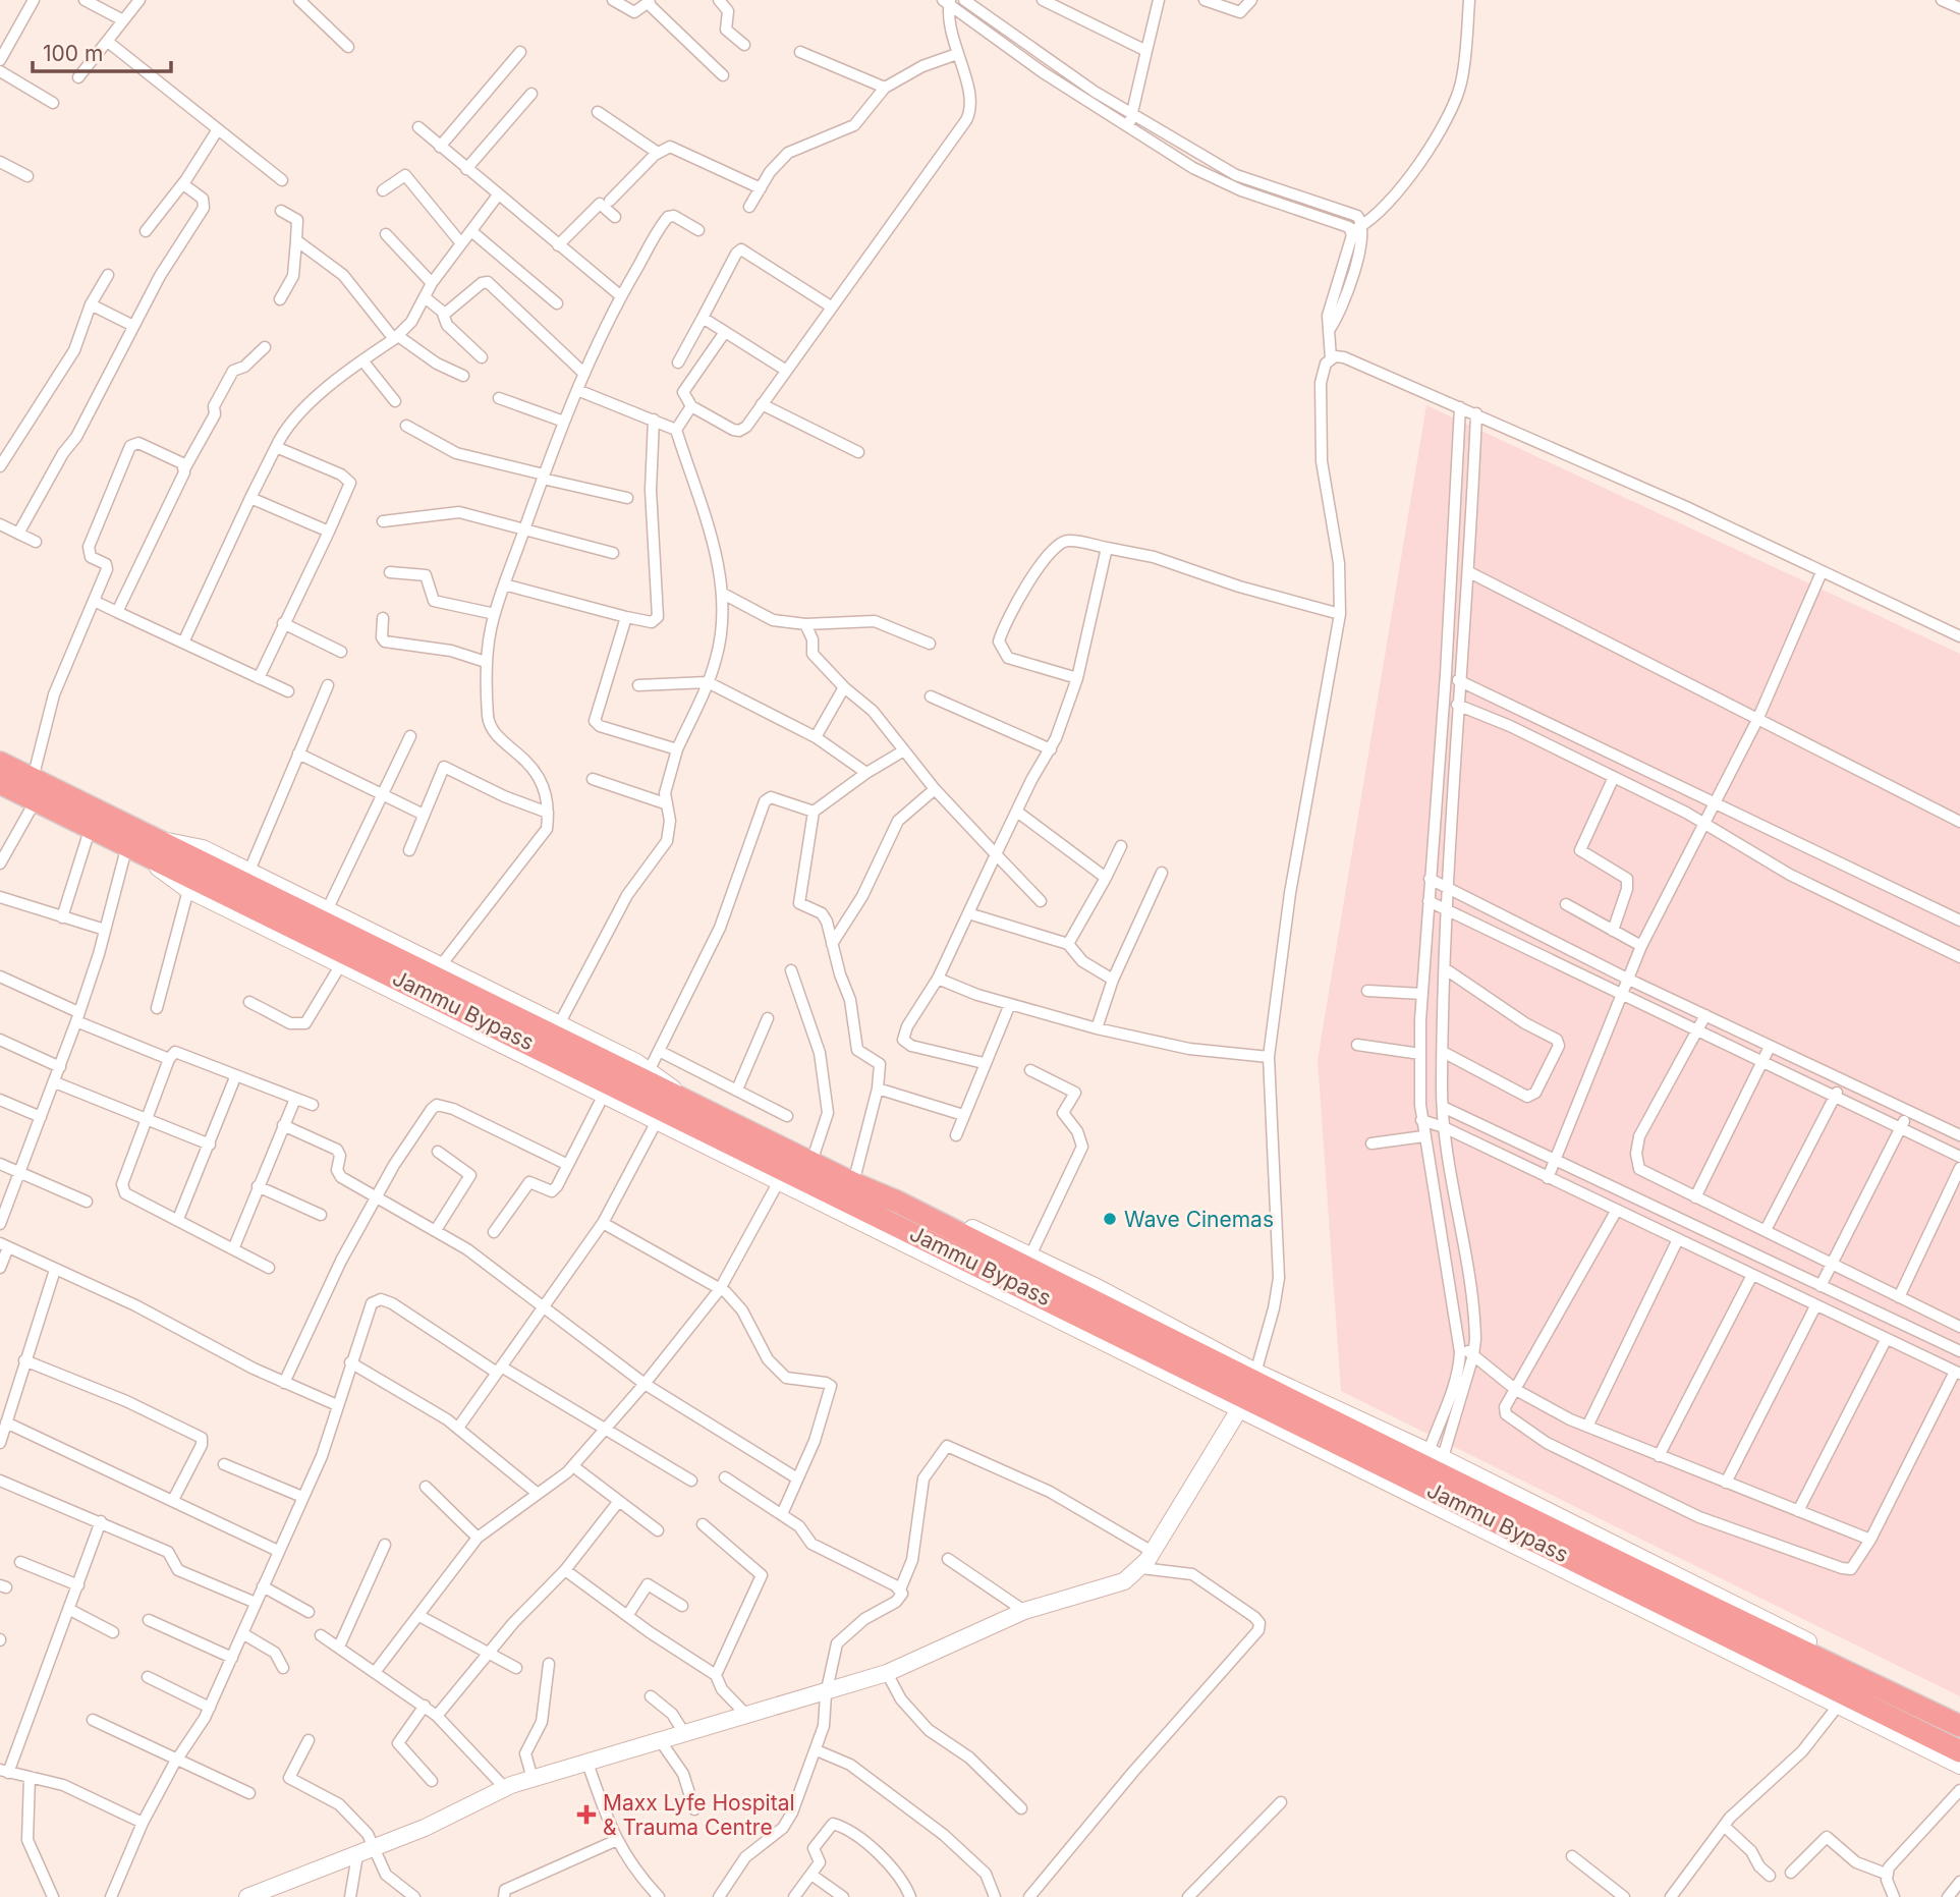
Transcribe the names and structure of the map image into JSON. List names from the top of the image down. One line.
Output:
{"streets":{"highway":["Jammu Bypass"]},"places":{"other":["Wave Cinemas"],"health":["Maxx Lyfe Hospital & Trauma Centre"]},"scale_bar":"100 m"}
